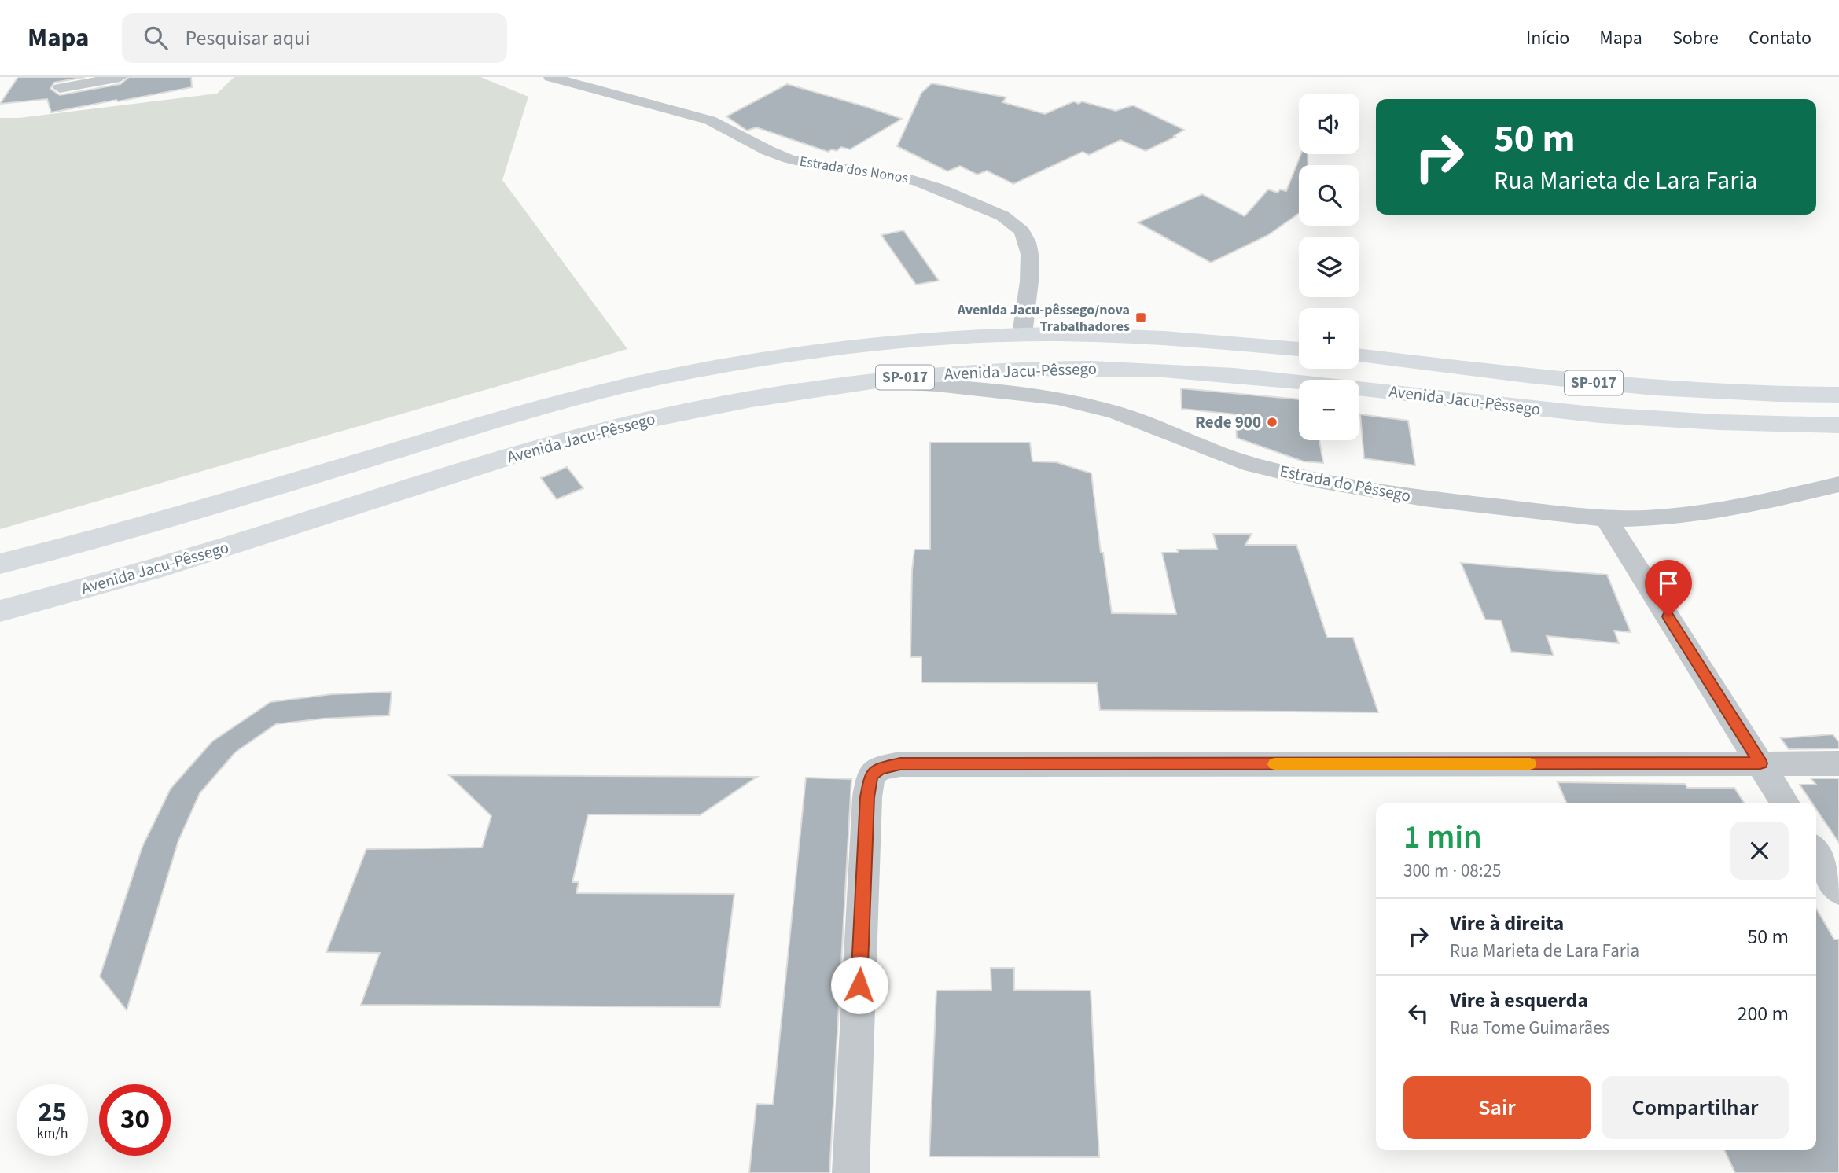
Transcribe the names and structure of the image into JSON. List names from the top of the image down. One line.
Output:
{"streets":{"highway":["Avenida Jacu-Pêssego","SP-017"],"street":["Estrada dos Nonos","Estrada do Pêssego"]},"crossings":[["Estrada dos Nonos","Avenida Jacu-Pêssego"],["Avenida Jacu-Pêssego","Estrada do Pêssego"]],"places":{"transit":["Avenida Jacu-pêssego/nova Trabalhadores"],"other":["Rede 900"]},"page":{"header":"Mapa","search":"Pesquisar aqui","nav":["Início","Mapa","Sobre","Contato"],"map_buttons":["+","−"],"turn":["50 m","Rua Marieta de Lara Faria"],"heading":["1 min","300 m · 08:25"],"list":[{"name":"Vire à direita","note":"Rua Marieta de Lara Faria","value":"50 m"},{"name":"Vire à esquerda","note":"Rua Tome Guimarães","value":"200 m"}],"buttons":["Sair","Compartilhar"],"speed":"25 km/h","limit":"30"}}
